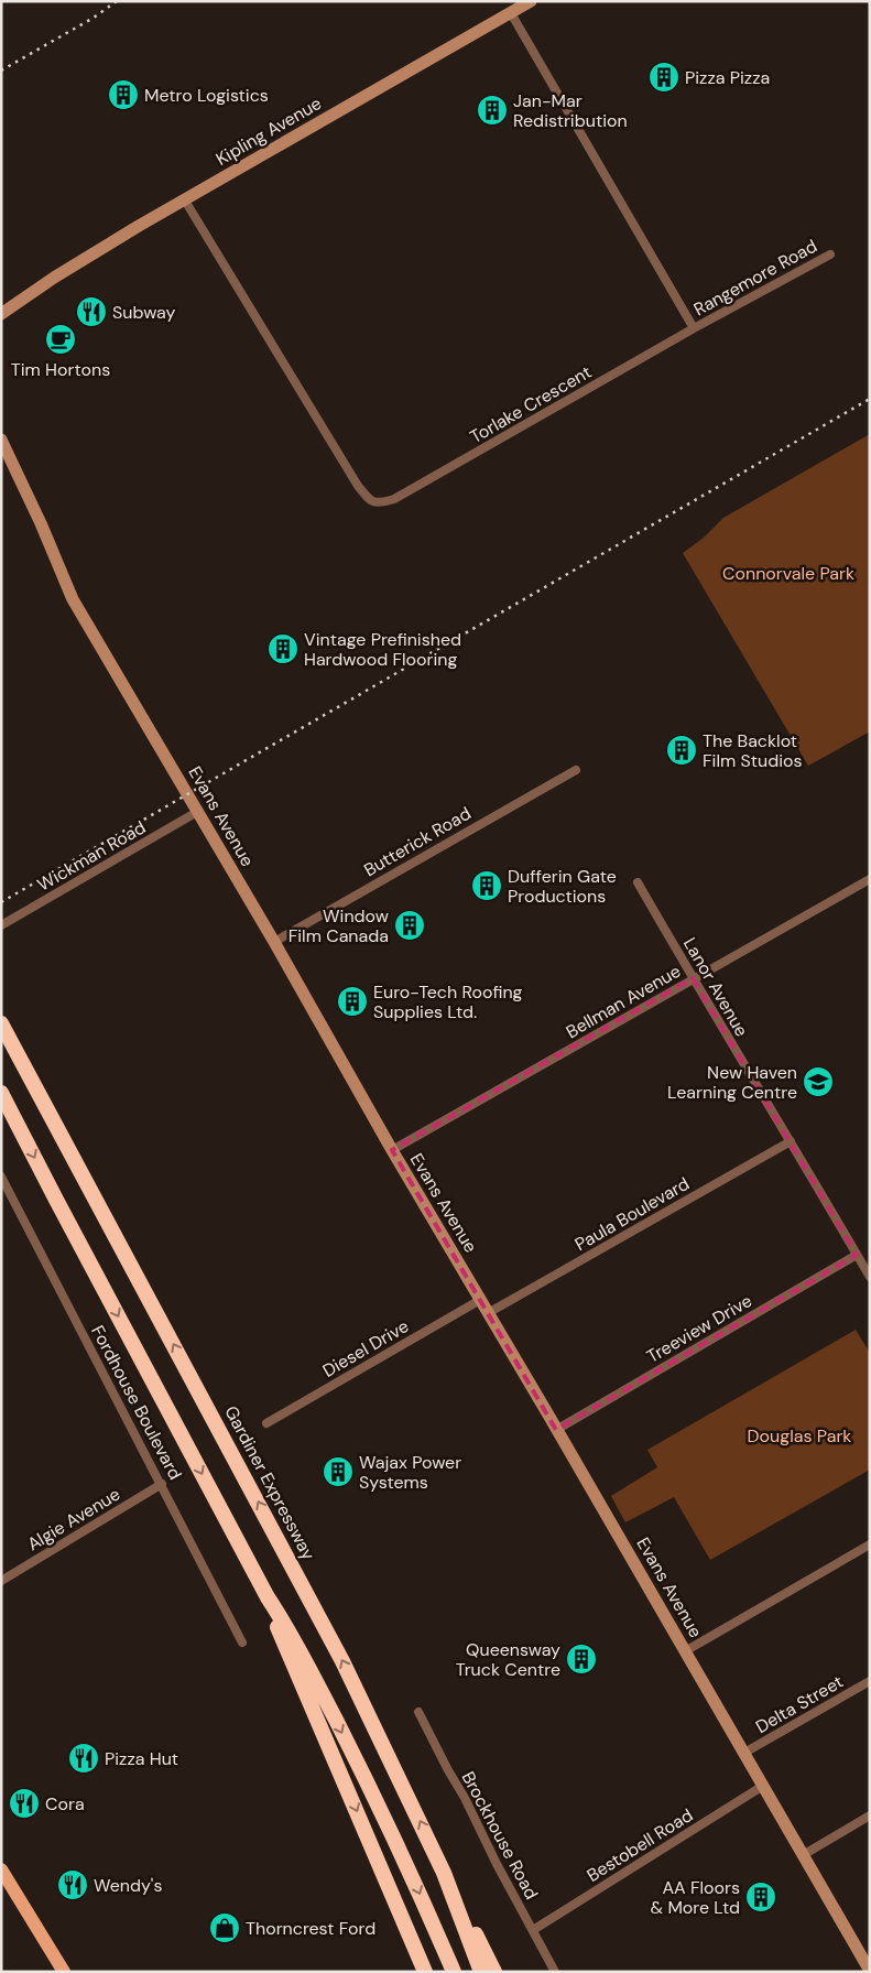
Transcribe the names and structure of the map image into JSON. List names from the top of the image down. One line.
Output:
{"streets":{"highway":["Gardiner Expressway"],"main road":["Kipling Avenue","Evans Avenue"],"street":["Rangemore Road","Torlake Crescent","Butterick Road","Wickman Road","Lanor Avenue","Bellman Avenue","Paula Boulevard","Treeview Drive","Diesel Drive","Fordhouse Boulevard","Algie Avenue","Delta Street","Brockhouse Road","Bestobell Road"]},"crossings":[["Kipling Avenue","Torlake Crescent"],["Rangemore Road","Torlake Crescent"],["Evans Avenue","Butterick Road"],["Evans Avenue","Wickman Road"],["Evans Avenue","Bellman Avenue"],["Evans Avenue","Paula Boulevard"],["Evans Avenue","Treeview Drive"],["Evans Avenue","Diesel Drive"],["Evans Avenue","Delta Street"],["Evans Avenue","Bestobell Road"],["Lanor Avenue","Bellman Avenue"],["Lanor Avenue","Paula Boulevard"],["Lanor Avenue","Treeview Drive"],["Fordhouse Boulevard","Algie Avenue"],["Brockhouse Road","Bestobell Road"]],"parks":["Connorvale Park","Douglas Park"],"places":{"building":["Pizza Pizza","Metro Logistics","Jan-Mar Redistribution","Vintage Prefinished Hardwood Flooring","The Backlot Film Studios","Dufferin Gate Productions","Window Film Canada","Euro-Tech Roofing Supplies Ltd.","Wajax Power Systems","Queensway Truck Centre","AA Floors & More Ltd"],"restaurant":["Subway","Pizza Hut","Cora","Wendy's"],"cafe":["Tim Hortons"],"school or university":["New Haven Learning Centre"],"shop":["Thorncrest Ford"]}}
